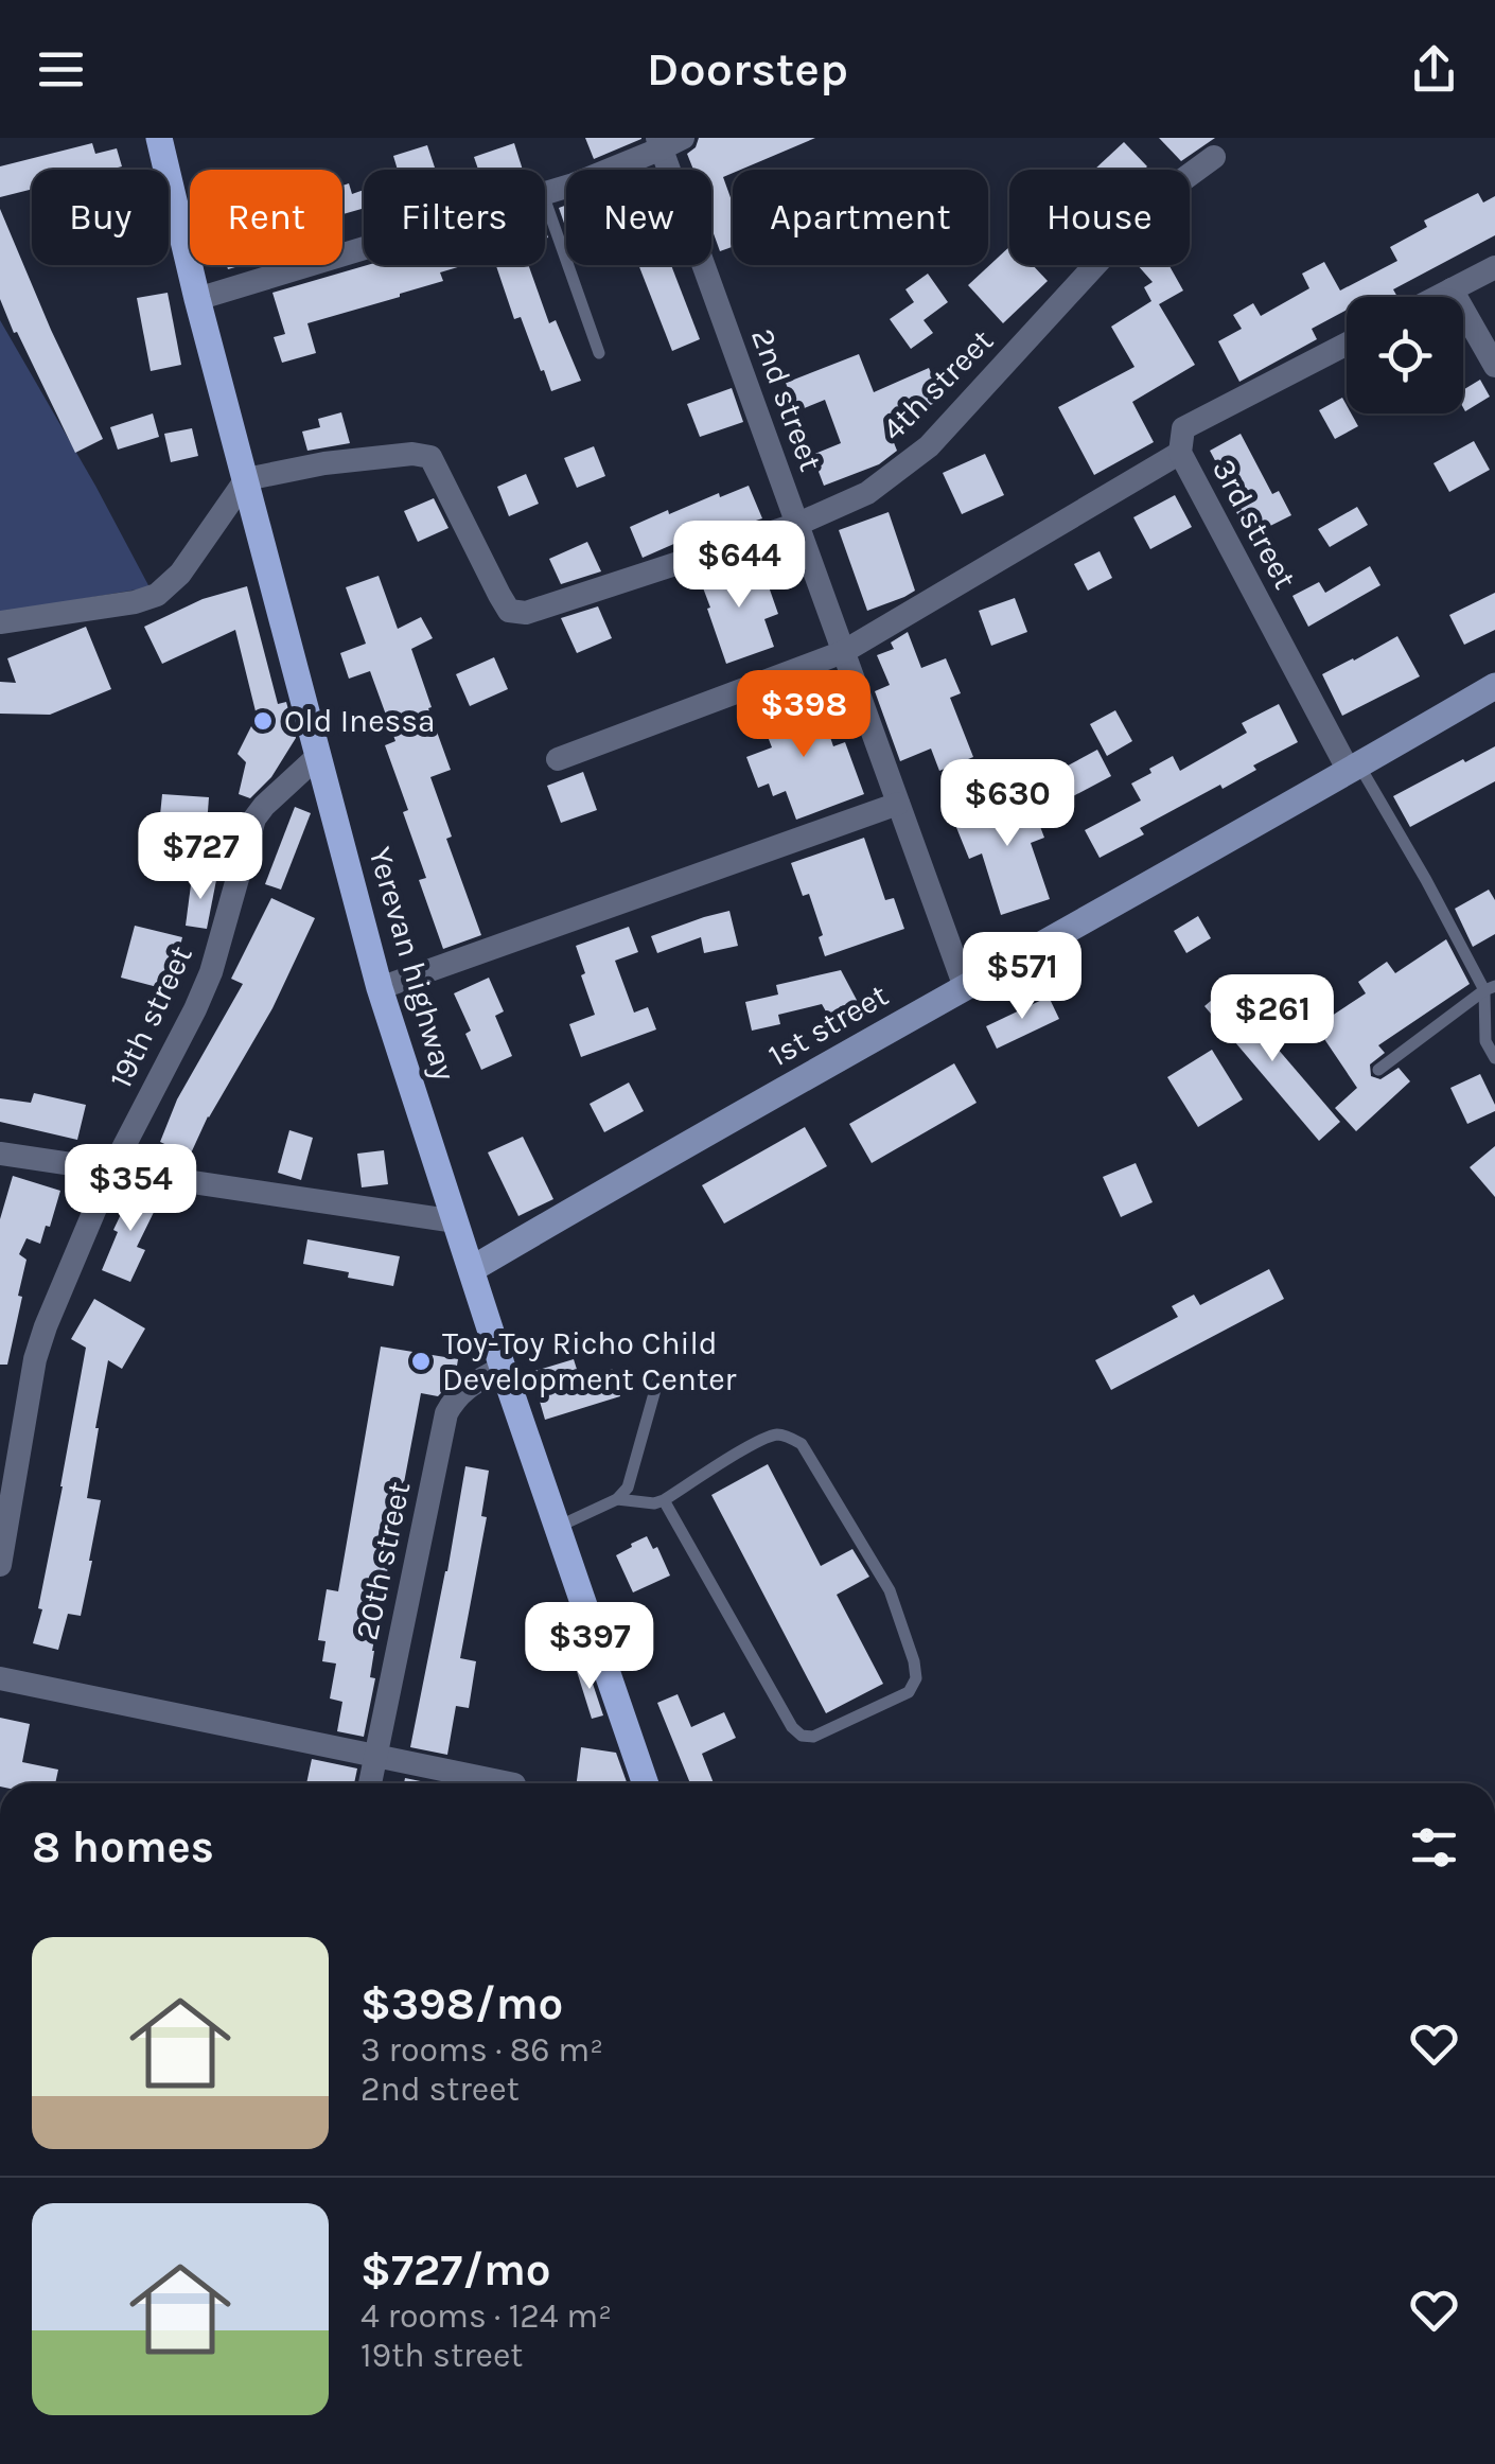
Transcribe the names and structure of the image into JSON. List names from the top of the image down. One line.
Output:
{"streets":{"main road":["Yerevan highway","1st street"],"street":["4th street","2nd street","3rd street","19th street","20th street"]},"crossings":[["4th street","2nd street"],["4th street","Yerevan highway"],["2nd street","1st street"],["3rd street","1st street"],["Yerevan highway","19th street"],["Yerevan highway","1st street"],["Yerevan highway","20th street"]],"places":["Old Inessa","Toy-Toy Richo Child Development Center"],"page":{"header":"Doorstep","chip":["Buy","Rent","Filters","New","Apartment","House"],"price":["$644","$398","$630","$727","$571","$261","$354","$397"],"heading":"8 homes","list":[{"name":"$398/mo","note":"3 rooms · 86 m² · 2nd street"},{"name":"$727/mo","note":"4 rooms · 124 m² · 19th street"}]}}
